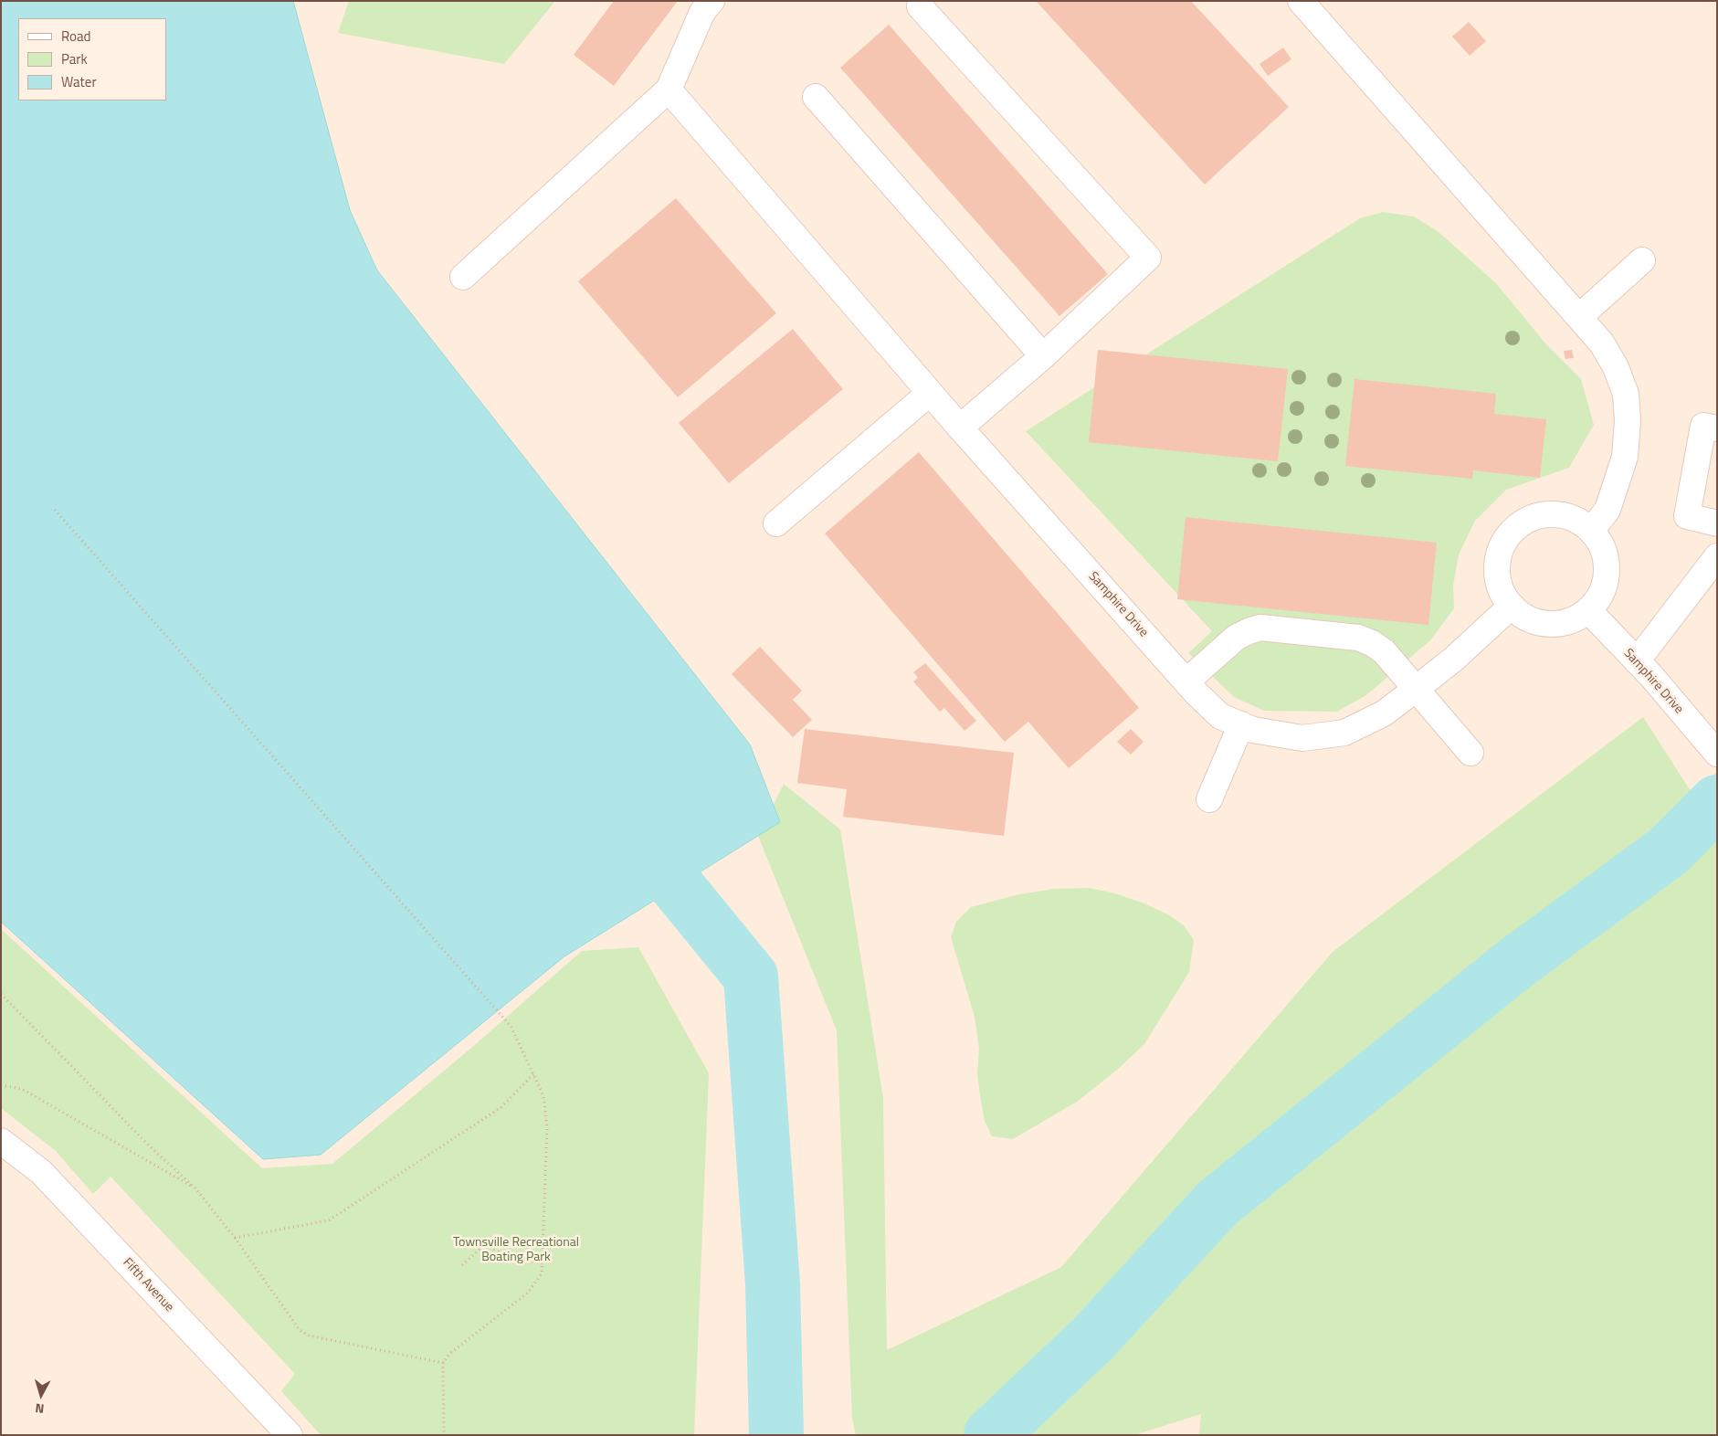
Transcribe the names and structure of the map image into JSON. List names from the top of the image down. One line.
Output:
{"streets":{"street":["Samphire Drive","Fifth Avenue"]},"parks":["Townsville Recreational Boating Park"],"legend":["Road","Park","Water"],"north":"bottom"}
